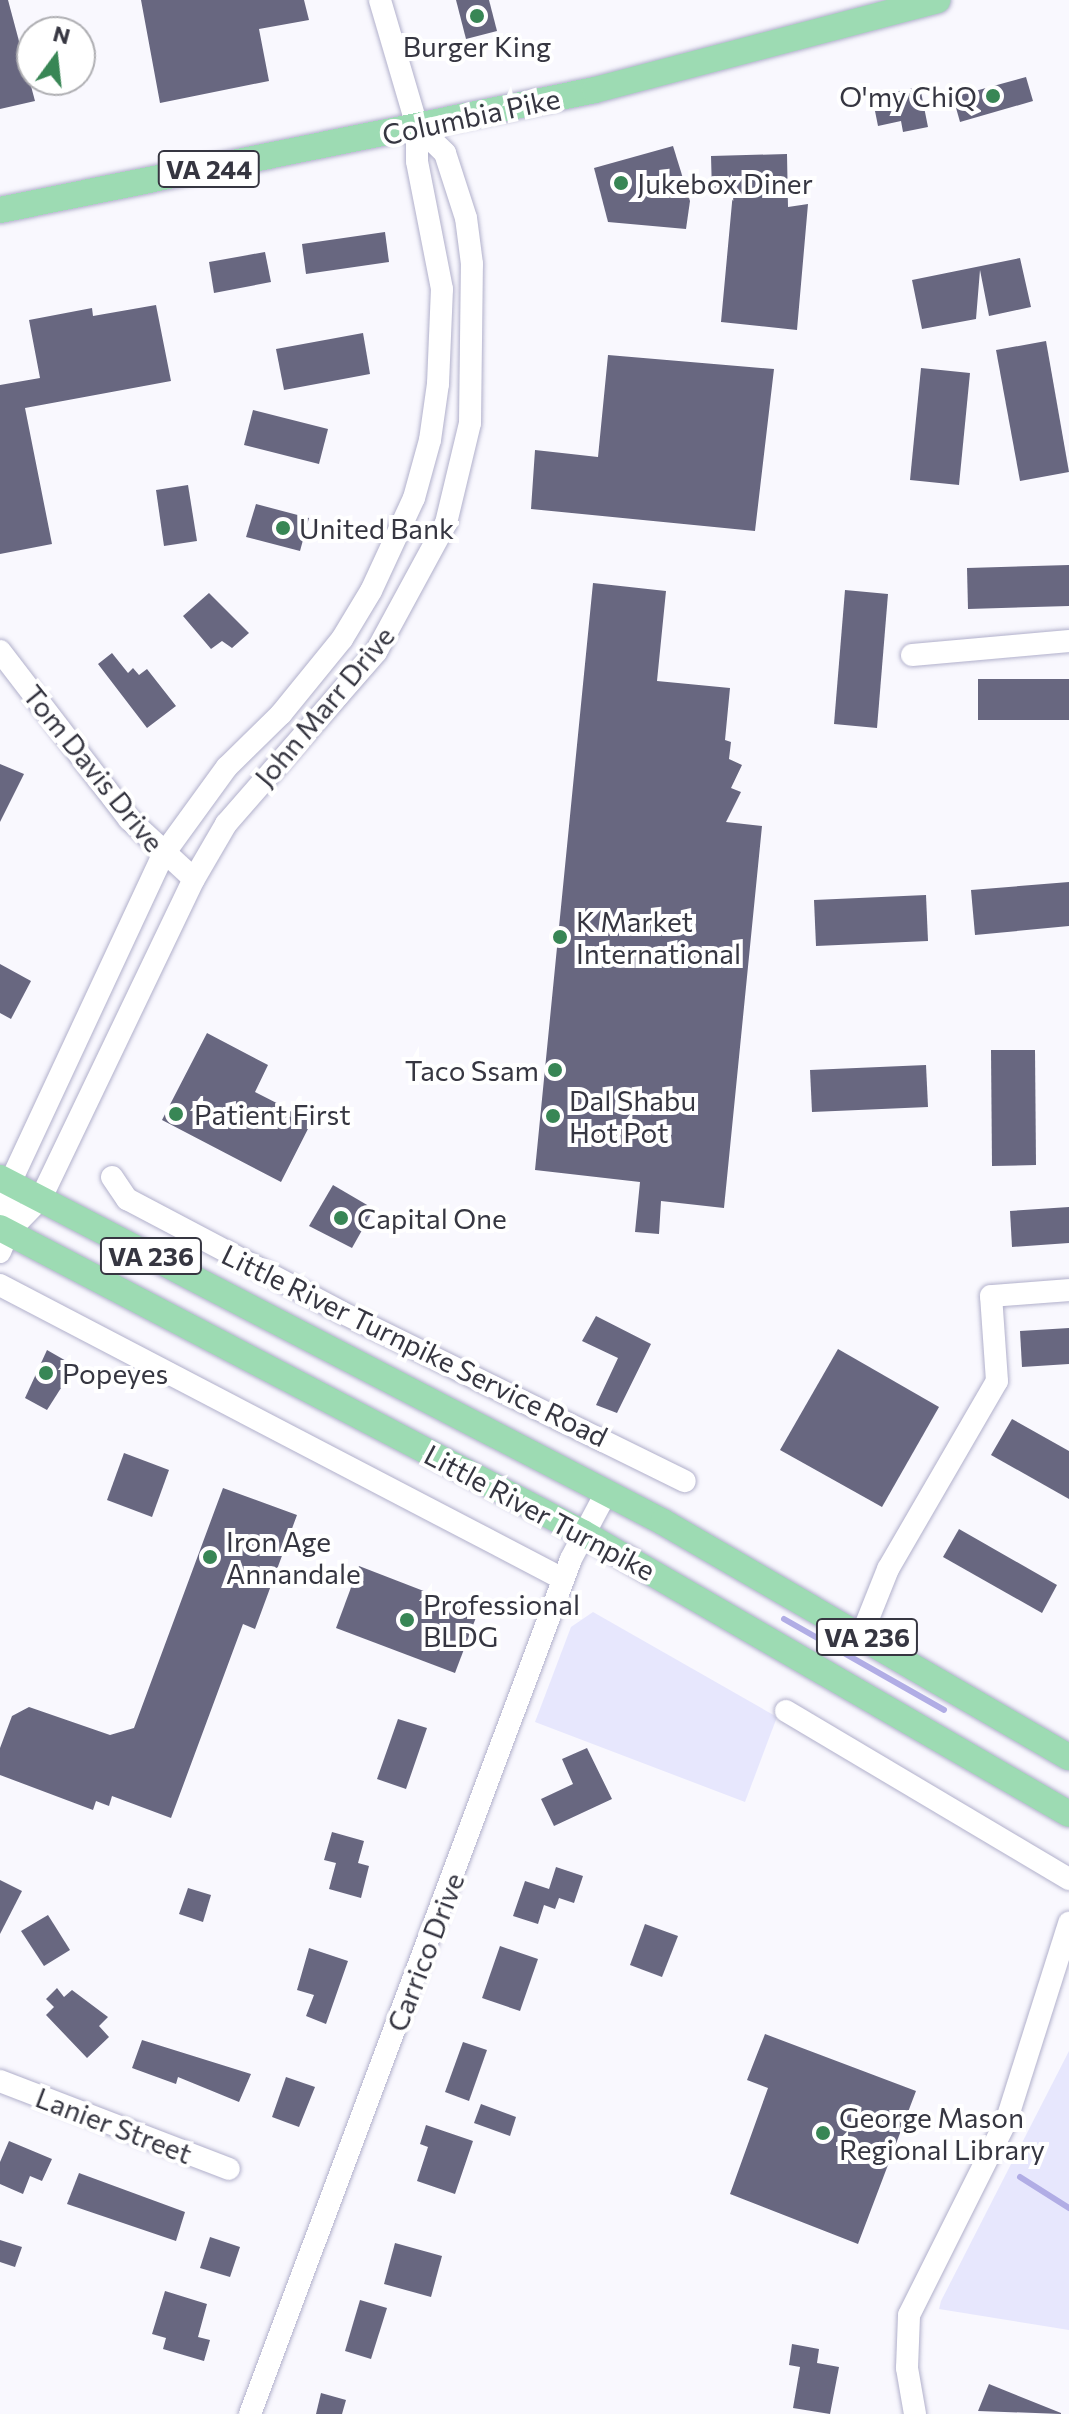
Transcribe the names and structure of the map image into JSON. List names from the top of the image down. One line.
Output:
{"streets":{"main road":["Columbia Pike","VA 244","VA 236","Little River Turnpike"],"street":["John Marr Drive","Tom Davis Drive","Little River Turnpike Service Road","Carrico Drive","Lanier Street"]},"crossings":[["Columbia Pike","John Marr Drive"],["John Marr Drive","Tom Davis Drive"],["John Marr Drive","Little River Turnpike"],["Little River Turnpike","Carrico Drive"]],"places":["Burger King","O'my ChiQ","Jukebox Diner","United Bank","K Market International","Taco Ssam","Patient First","Dal Shabu Hot Pot","Capital One","Popeyes","Iron Age Annandale","Professional BLDG","George Mason Regional Library"],"north":"top"}
